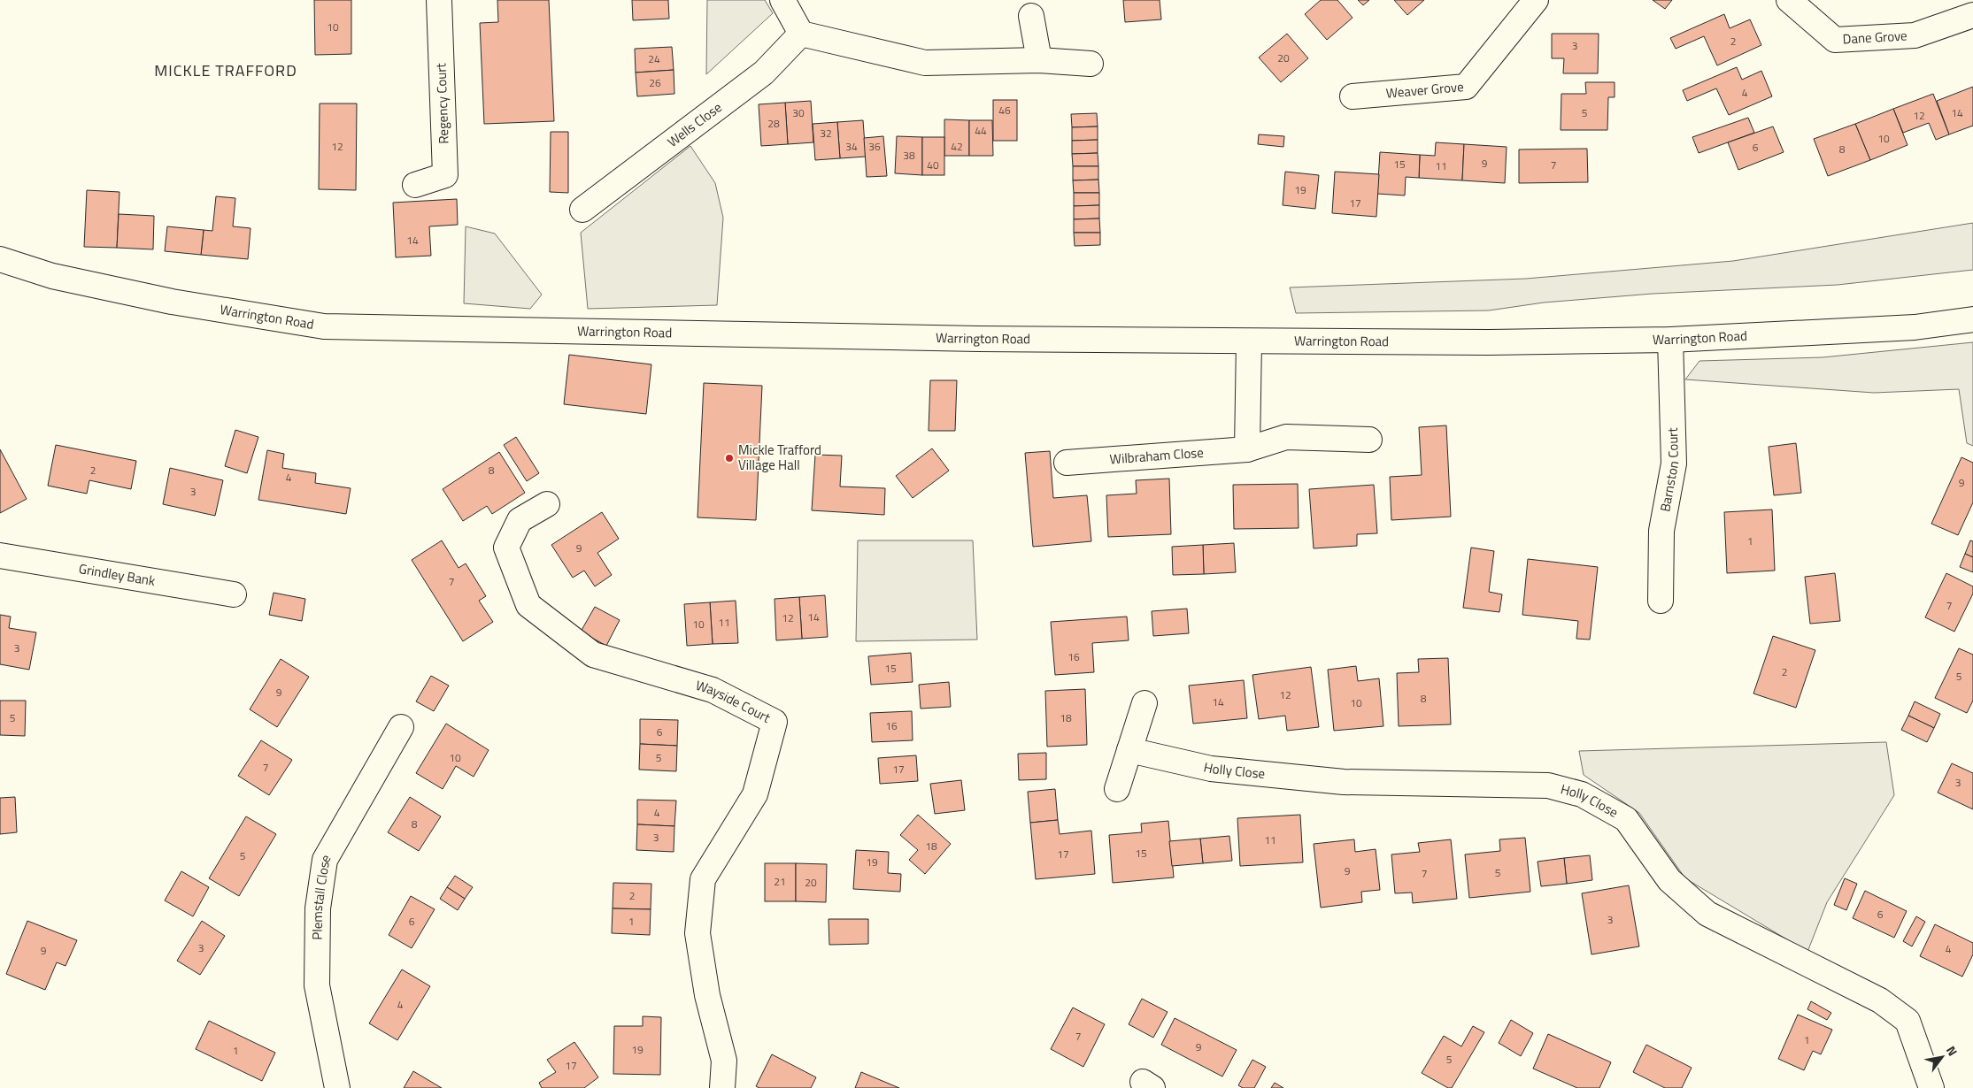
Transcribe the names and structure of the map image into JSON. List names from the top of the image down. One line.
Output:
{"streets":{"street":["Dane Grove","Weaver Grove","Regency Court","Wells Close","Warrington Road","Wilbraham Close","Barnston Court","Grindley Bank","Wayside Court","Holly Close","Plemstall Close"]},"crossings":[["Warrington Road","Barnston Court"]],"districts":["MICKLE TRAFFORD"],"places":["Mickle Trafford Village Hall"],"house_numbers":["10","2","3","20","24","26","4","46","30","5","14","12","28","44","32","10","12","34","36","42","6","8","38","9","15","40","7","11","19","17","14","2","8","4","9","3","1","9","7","7","14","12","11","10","3","16","15","2","5","9","12","8","14","10","5","18","16","6","10","5","7","17","3","4","8","3","11","18","15","17","5","19","9","5","7","21","20","2","6","3","6","1","3","4","9","4","7","1","9","19","1","5","17"],"north":"top right"}
